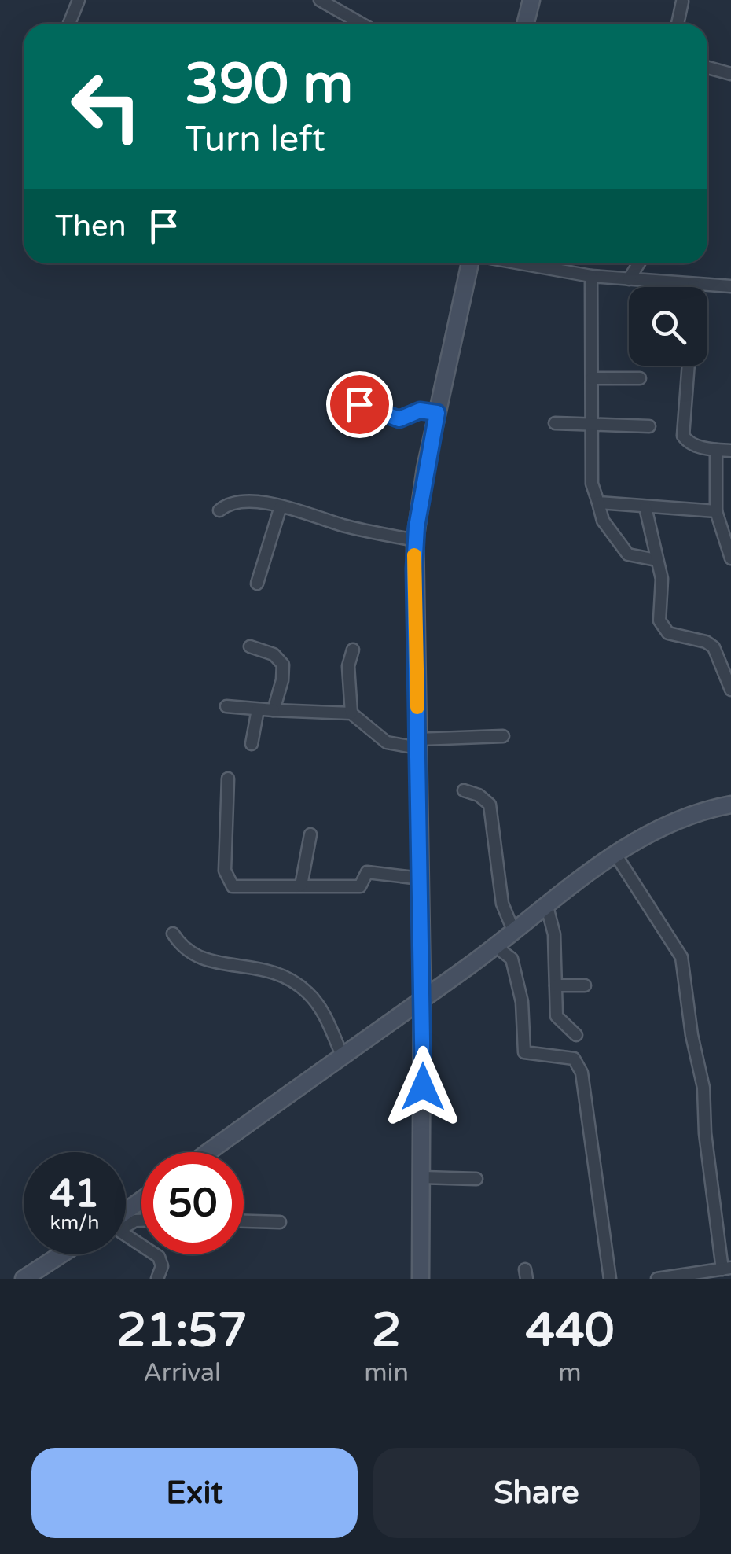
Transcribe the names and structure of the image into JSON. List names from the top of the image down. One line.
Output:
{"page":{"turn":["390 m","Turn left"],"then":"Then","speed":"41 km/h","limit":"50","eta":["21:57","Arrival","2","min","440","m"],"buttons":["Exit","Share"]}}
